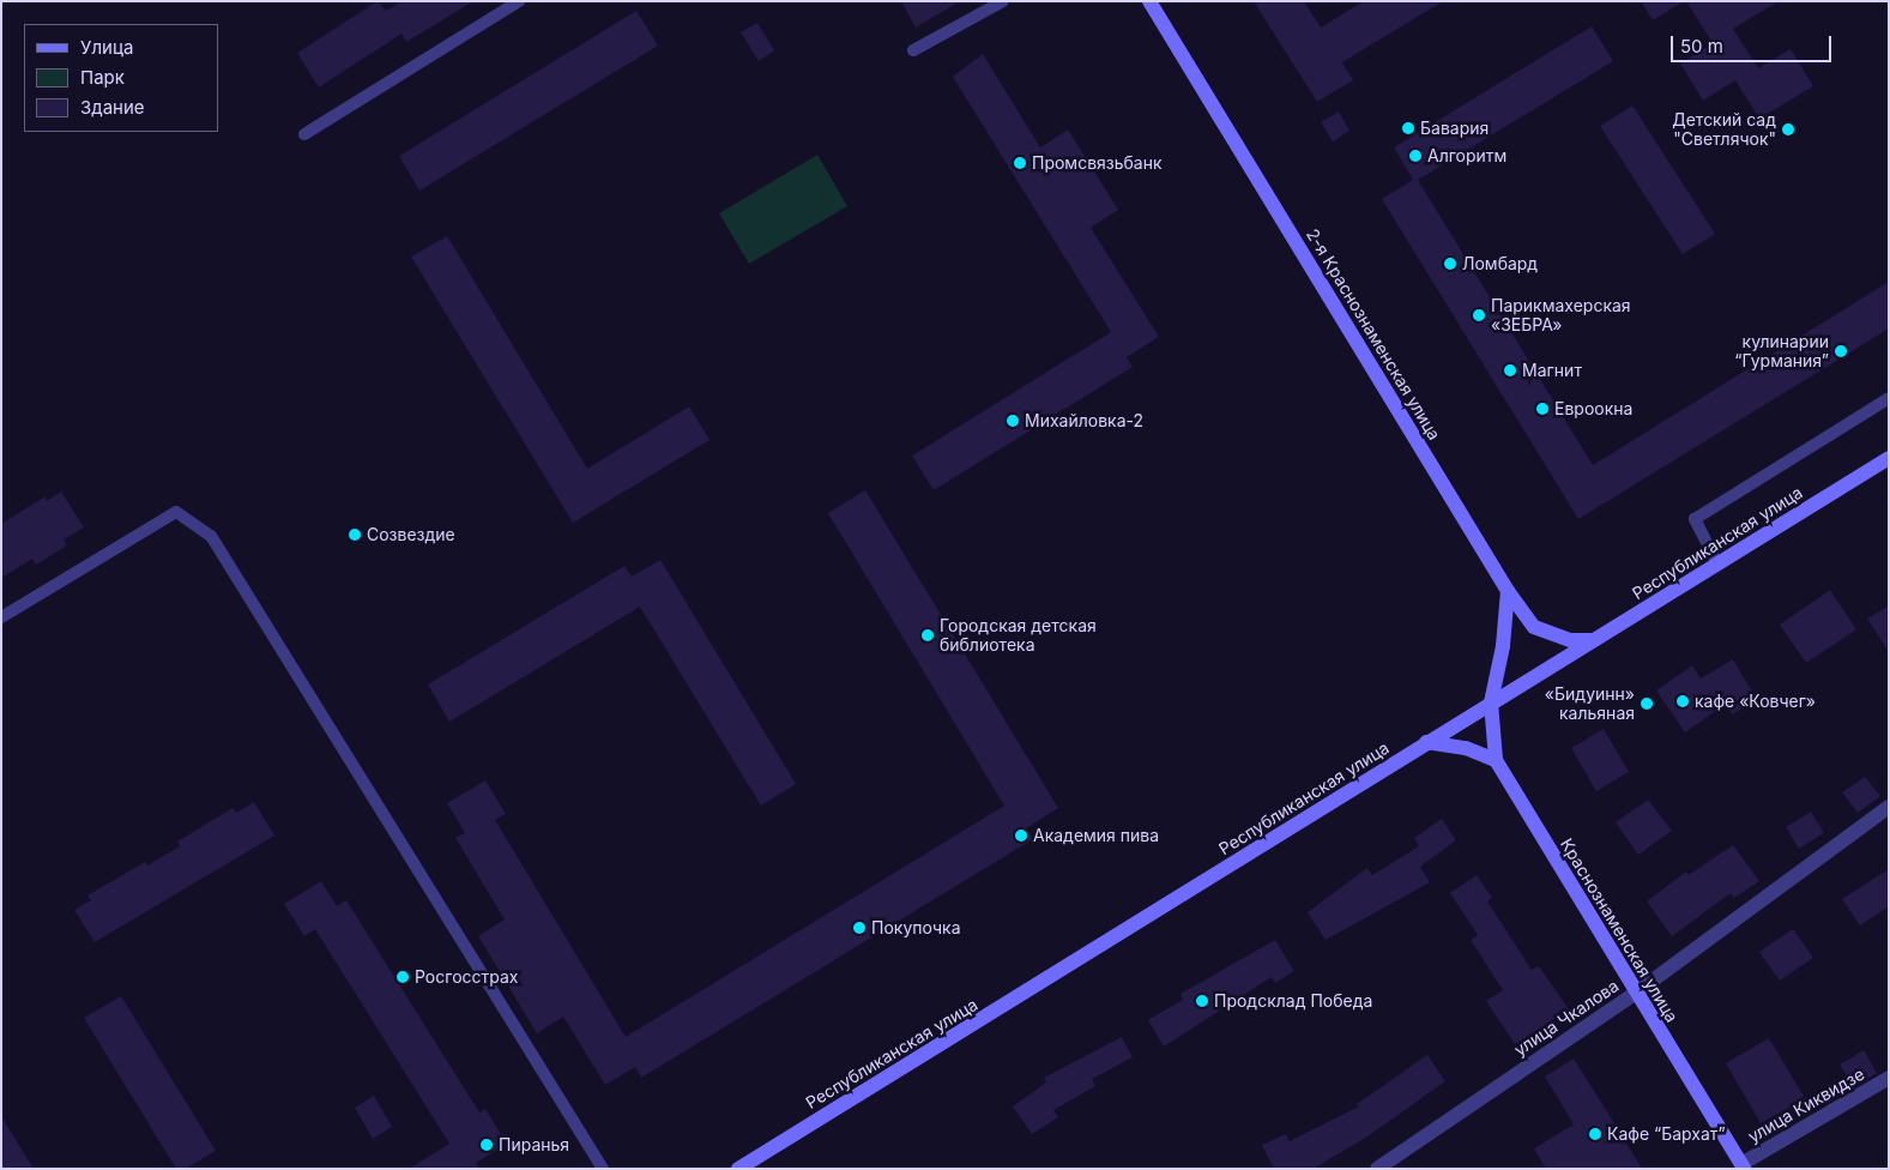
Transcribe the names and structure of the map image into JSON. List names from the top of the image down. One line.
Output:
{"streets":{"street":["2-я Краснознаменская улица","Республиканская улица","Краснознаменская улица","улица Чкалова","улица Киквидзе"]},"crossings":[["2-я Краснознаменская улица","Республиканская улица"],["Республиканская улица","Краснознаменская улица"],["Краснознаменская улица","улица Чкалова"],["Краснознаменская улица","улица Киквидзе"]],"places":["Бавария","Детский сад \"Светлячок\"","Алгоритм","Промсвязьбанк","Ломбард","Парикмахерская «ЗЕБРА»","кулинарии “Гурмания”","Магнит","Евроокна","Михайловка-2","Созвездие","Городская детская библиотека","кафе «Ковчег»","«Бидуинн» кальяная","Академия пива","Покупочка","Росгосстрах","Продсклад Победа","Кафе “Бархат”","Пиранья"],"legend":["Улица","Парк","Здание"],"scale_bar":"50 m"}
